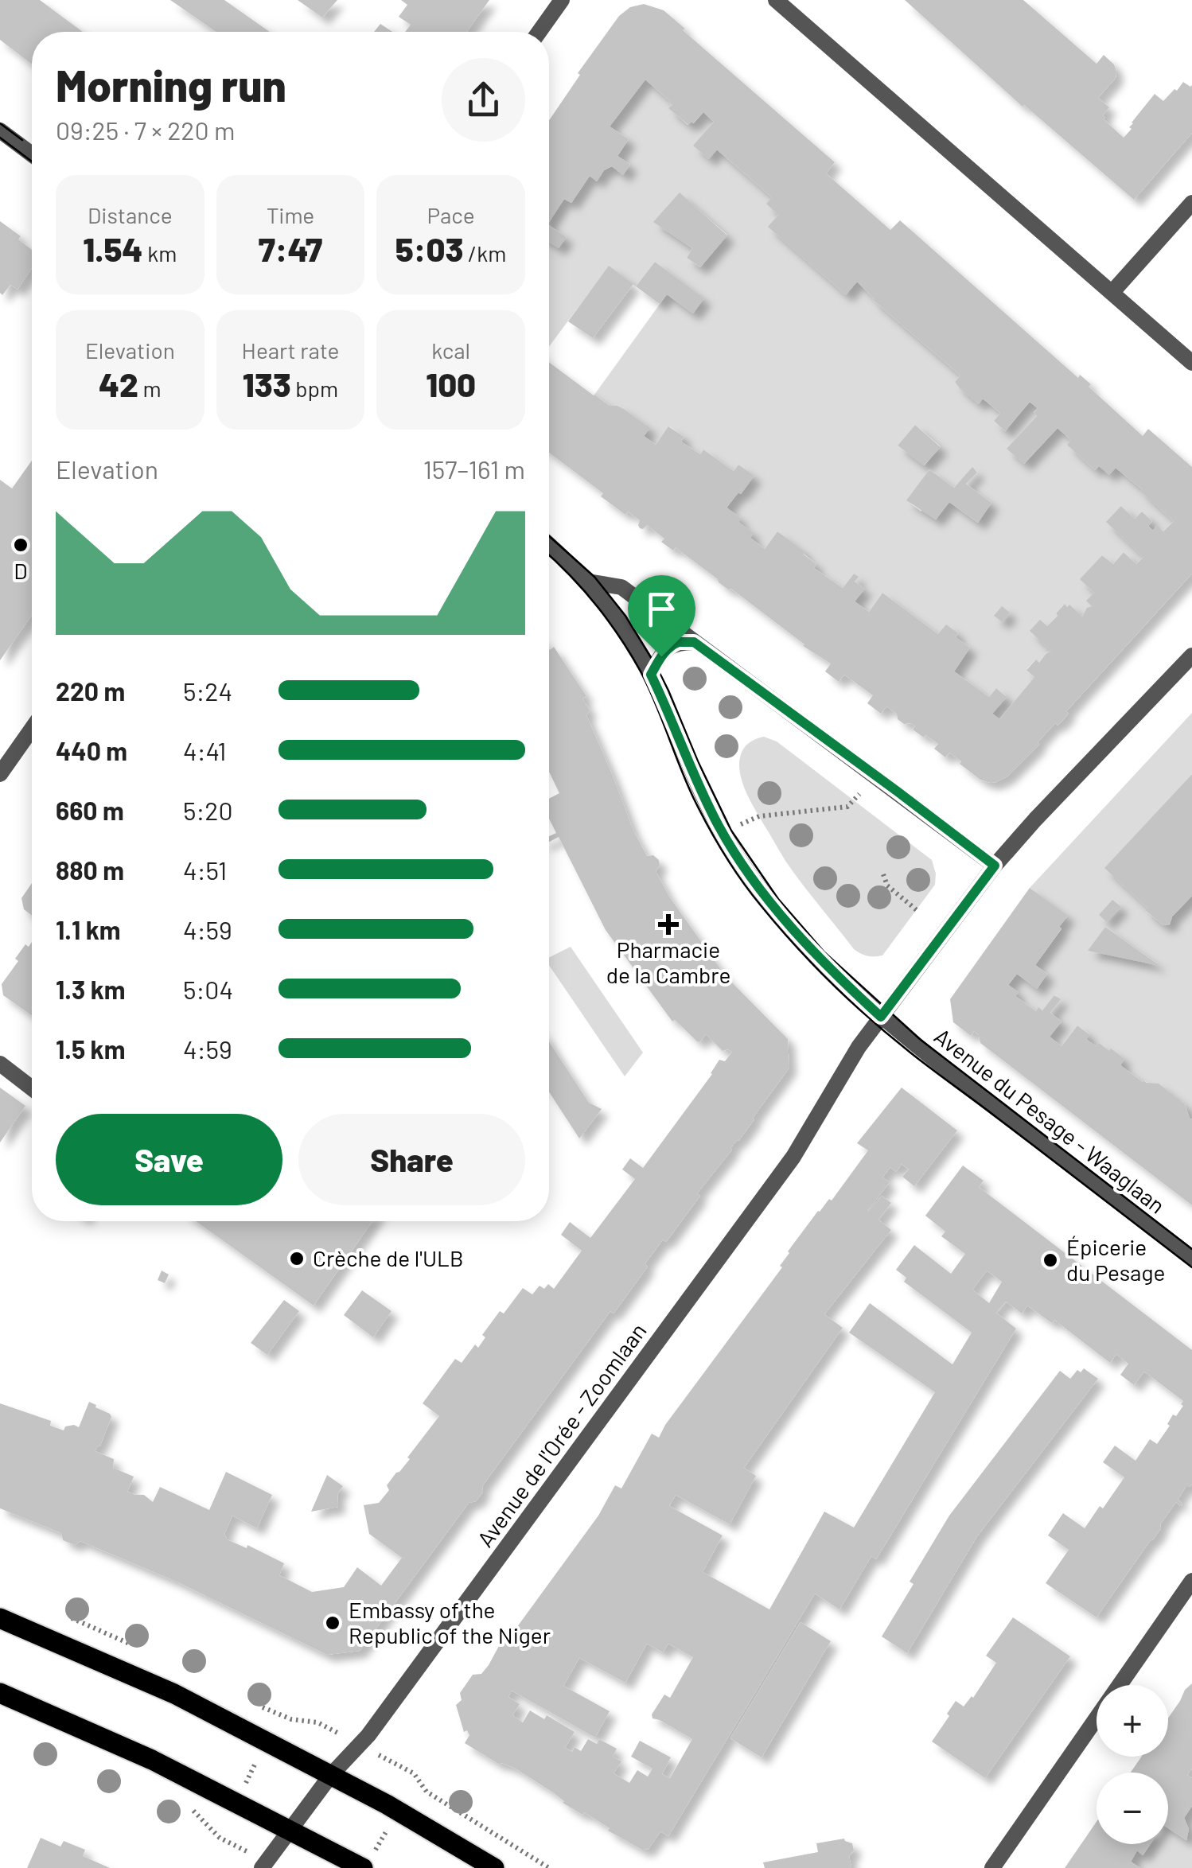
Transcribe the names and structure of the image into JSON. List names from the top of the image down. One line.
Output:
{"streets":{"street":["Avenue du Pesage - Waaglaan","Avenue de l'Orée - Zoomlaan"]},"crossings":[["Avenue du Pesage - Waaglaan","Avenue de l'Orée - Zoomlaan"]],"places":{"other":["D","Crèche de l'ULB","Épicerie du Pesage","Embassy of the Republic of the Niger"],"health":["Pharmacie de la Cambre"]},"page":{"heading":["Morning run","09:25 · 7 × 220 m"],"stats":[["Distance","1.54 km"],["Time","7:47"],["Pace","5:03 /km"],["Elevation","42 m"],["Heart rate","133 bpm"],["kcal","100"]],"chart":["Elevation","157–161 m"],"list":[{"name":"220 m","note":"5:24"},{"name":"440 m","note":"4:41"},{"name":"660 m","note":"5:20"},{"name":"880 m","note":"4:51"},{"name":"1.1 km","note":"4:59"},{"name":"1.3 km","note":"5:04"},{"name":"1.5 km","note":"4:59"}],"buttons":["Save","Share"],"map_buttons":["+","−"]}}
